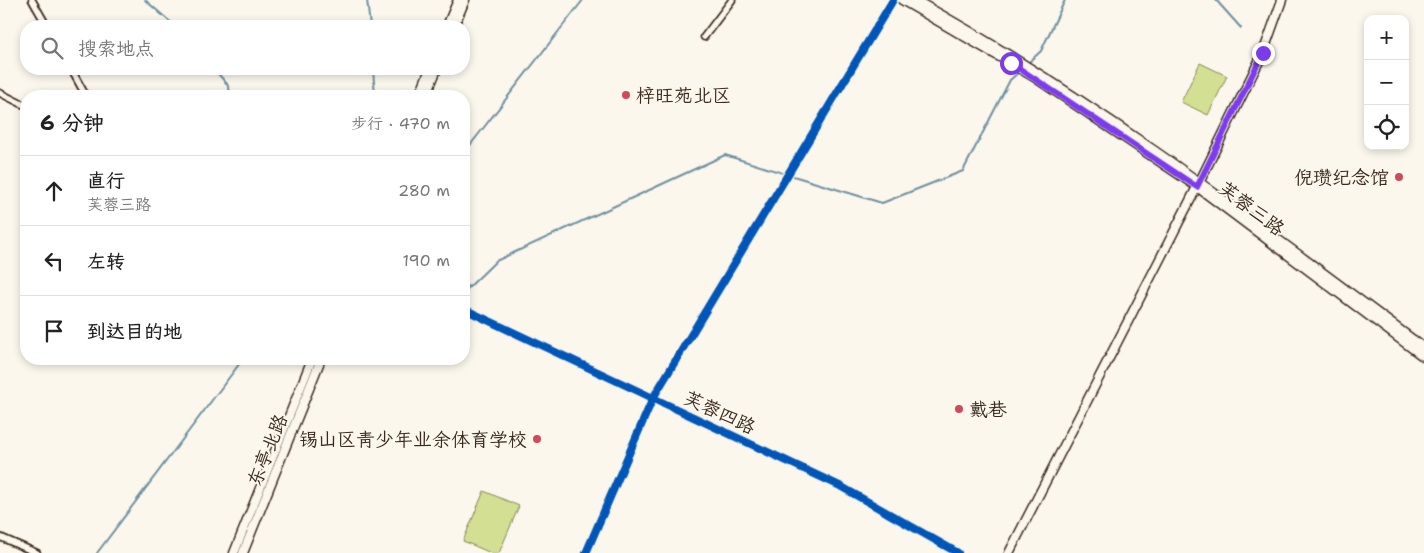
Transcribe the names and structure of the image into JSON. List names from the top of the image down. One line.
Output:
{"streets":{"main road":["芙蓉三路","东亭北路"],"street":["芙蓉四路"]},"places":["梓旺苑北区","倪瓒纪念馆","戴巷","锡山区青少年业余体育学校"],"page":{"map_buttons":["+","−"],"search":"搜索地点","heading":["6 分钟","步行 · 470 m"],"list":[["直行","芙蓉三路","280 m"],["左转","190 m"],"到达目的地"]}}
